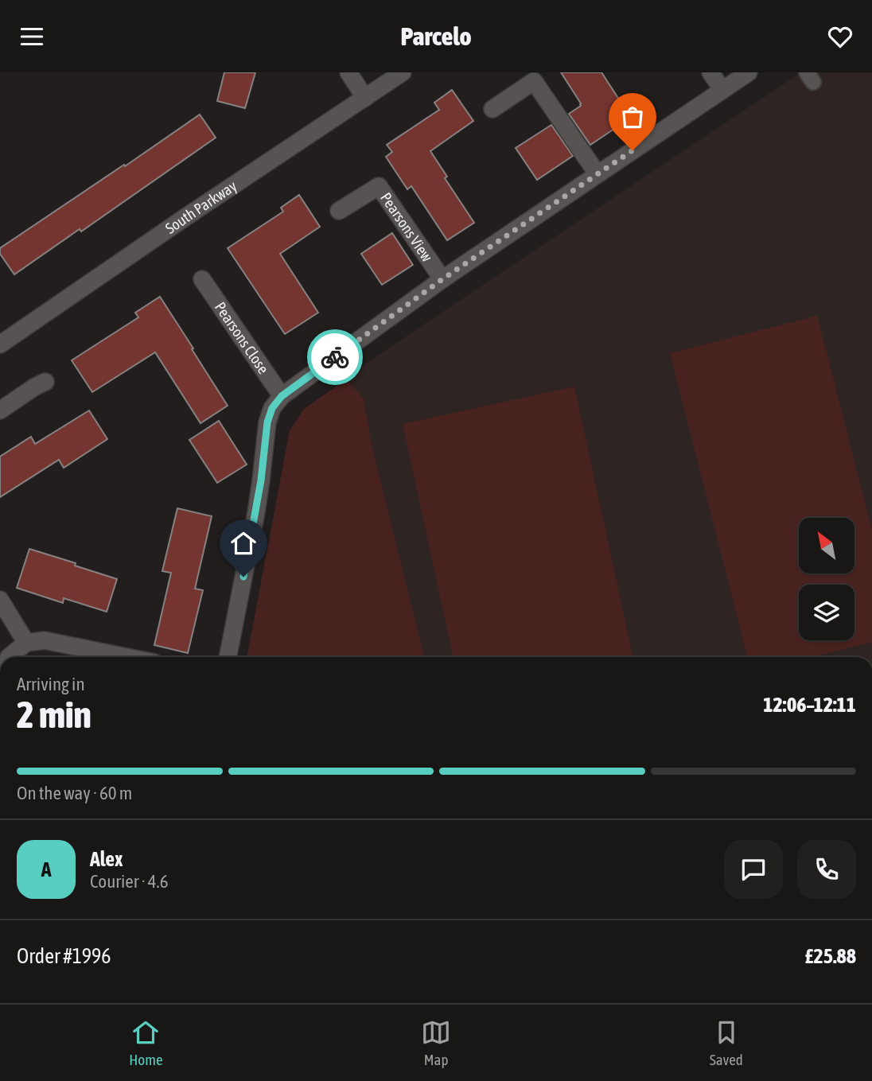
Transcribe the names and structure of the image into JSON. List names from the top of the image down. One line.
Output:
{"streets":{"street":["South Parkway","Pearsons View","Pearsons Close"]},"north":"top left","page":{"header":"Parcelo","heading":["2 min","Arriving in","12:06–12:11"],"panel":["Alex","Courier · 4.6","Order #1996","£25.88"],"bar":"On the way · 60 m","round":"A","tabs":["Home","Map","Saved"]}}
